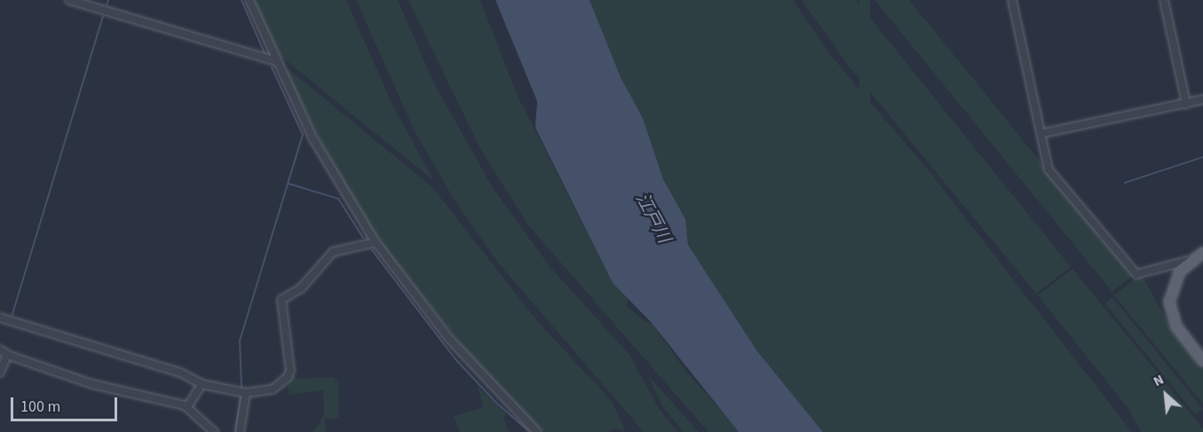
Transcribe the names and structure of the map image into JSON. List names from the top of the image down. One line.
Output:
{"water":["江戸川"],"scale_bar":"100 m","north":"top left"}
